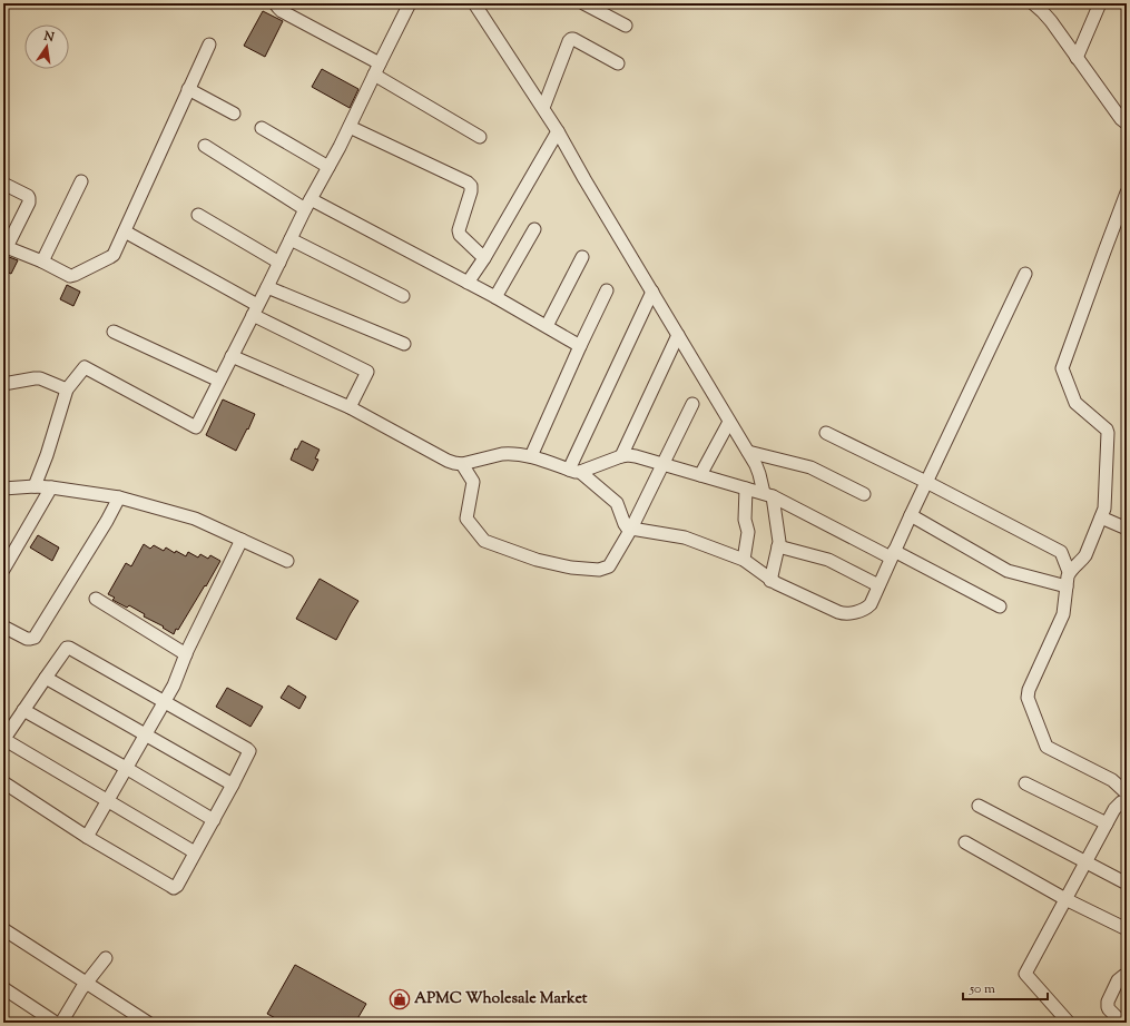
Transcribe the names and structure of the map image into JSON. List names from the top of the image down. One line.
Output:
{"places":{"shop":["APMC Wholesale Market"]},"scale_bar":"50 m","north":"top"}
